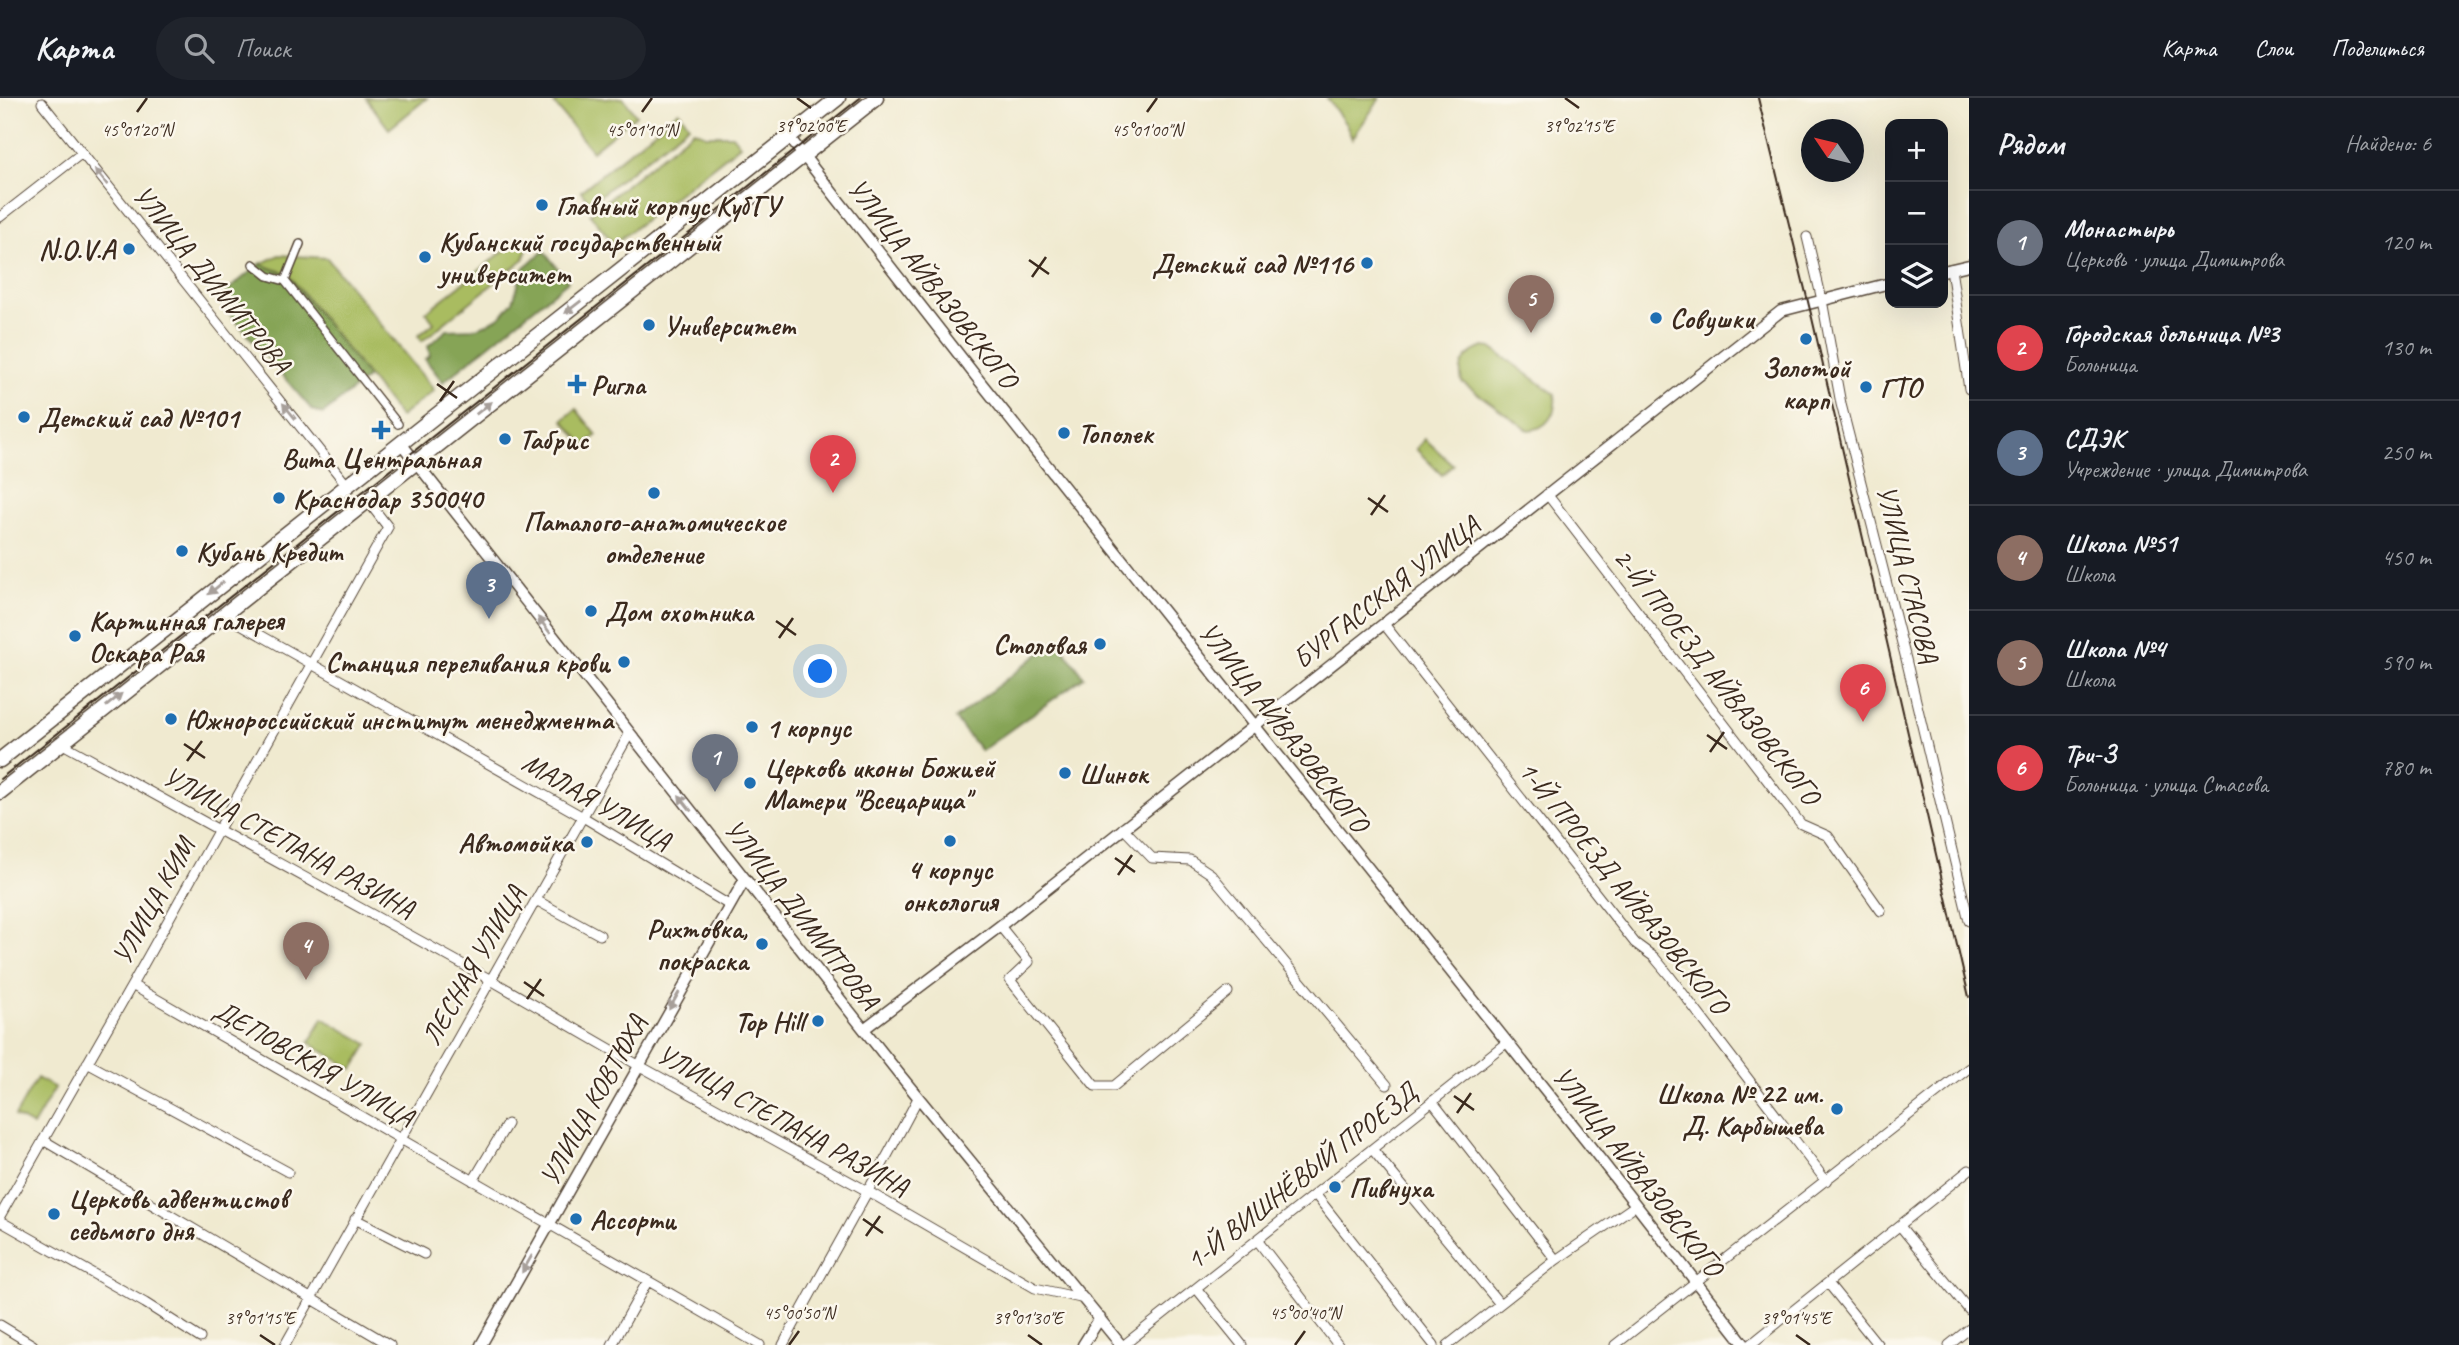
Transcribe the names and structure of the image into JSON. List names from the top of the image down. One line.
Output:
{"streets":{"street":["УЛИЦА ДИМИТРОВА","УЛИЦА АЙВАЗОВСКОГО","УЛИЦА СТАСОВА","БУРГАССКАЯ УЛИЦА","2-Й ПРОЕЗД АЙВАЗОВСКОГО","МАЛАЯ УЛИЦА","УЛИЦА СТЕПАНА РАЗИНА","1-Й ПРОЕЗД АЙВАЗОВСКОГО","УЛИЦА КИМ","ЛЕСНАЯ УЛИЦА","ДЕПОВСКАЯ УЛИЦА","УЛИЦА КОВТЮХА","1-Й ВИШНЁВЫЙ ПРОЕЗД"]},"crossings":[["УЛИЦА ДИМИТРОВА","БУРГАССКАЯ УЛИЦА"],["УЛИЦА ДИМИТРОВА","УЛИЦА СТЕПАНА РАЗИНА"],["УЛИЦА ДИМИТРОВА","ЛЕСНАЯ УЛИЦА"],["УЛИЦА ДИМИТРОВА","УЛИЦА КОВТЮХА"],["УЛИЦА ДИМИТРОВА","1-Й ВИШНЁВЫЙ ПРОЕЗД"],["УЛИЦА АЙВАЗОВСКОГО","БУРГАССКАЯ УЛИЦА"],["УЛИЦА АЙВАЗОВСКОГО","1-Й ВИШНЁВЫЙ ПРОЕЗД"],["УЛИЦА СТАСОВА","БУРГАССКАЯ УЛИЦА"],["БУРГАССКАЯ УЛИЦА","2-Й ПРОЕЗД АЙВАЗОВСКОГО"],["БУРГАССКАЯ УЛИЦА","1-Й ПРОЕЗД АЙВАЗОВСКОГО"],["МАЛАЯ УЛИЦА","УЛИЦА КИМ"],["МАЛАЯ УЛИЦА","ЛЕСНАЯ УЛИЦА"],["МАЛАЯ УЛИЦА","УЛИЦА КОВТЮХА"],["УЛИЦА СТЕПАНА РАЗИНА","УЛИЦА КИМ"],["УЛИЦА СТЕПАНА РАЗИНА","ЛЕСНАЯ УЛИЦА"],["УЛИЦА СТЕПАНА РАЗИНА","УЛИЦА КОВТЮХА"],["УЛИЦА КИМ","ДЕПОВСКАЯ УЛИЦА"],["ЛЕСНАЯ УЛИЦА","ДЕПОВСКАЯ УЛИЦА"],["ДЕПОВСКАЯ УЛИЦА","УЛИЦА КОВТЮХА"]],"one_way":["УЛИЦА ДИМИТРОВА","УЛИЦА КОВТЮХА"],"places":{"other":["Главный корпус КубГУ","N.O.V.A","Кубанский государственный университет","Детский сад №116","Совушки","Университет","Золотой карп","ГТО","Детский сад №101","Тополек","Табрис","Паталого-анатомическое отделение","Краснодар 350040","Кубань Кредит","Дом охотника","Картинная галерея Оскара Рая","Столовая","Станция переливания крови","Южнороссийский институт менеджмента","1 корпус","Шинок","Церковь иконы Божией Матери \"Всецарица\"","4 корпус онкология","Автомойка","Рихтовка, покраска","Top Hill","Школа № 22 им. Д. Карбышева","Пивнуха","Церковь адвентистов седьмого дня","Ассорти"],"health":["Ригла","Вита Центральная"]},"north":"top left","page":{"header":"Карта","search":"Поиск","nav":["Карта","Слои","Поделиться"],"heading":["Рядом","Найдено: 6"],"map_buttons":["+","−"],"list":[{"mark":"1","name":"Монастырь","note":"Церковь · улица Димитрова","value":"120 m"},{"mark":"2","name":"Городская больница №3","note":"Больница","value":"130 m"},{"mark":"3","name":"СДЭК","note":"Учреждение · улица Димитрова","value":"250 m"},{"mark":"4","name":"Школа №51","note":"Школа","value":"450 m"},{"mark":"5","name":"Школа №4","note":"Школа","value":"590 m"},{"mark":"6","name":"Три-З","note":"Больница · улица Стасова","value":"780 m"}],"pins":["5","2","3","6","1","4"]},"coordinates":["39°02'15\"E","39°02'00\"E","45°01'20\"N","45°01'10\"N","45°01'00\"N","45°00'50\"N","45°00'40\"N","39°01'15\"E","39°01'30\"E","39°01'45\"E"]}
